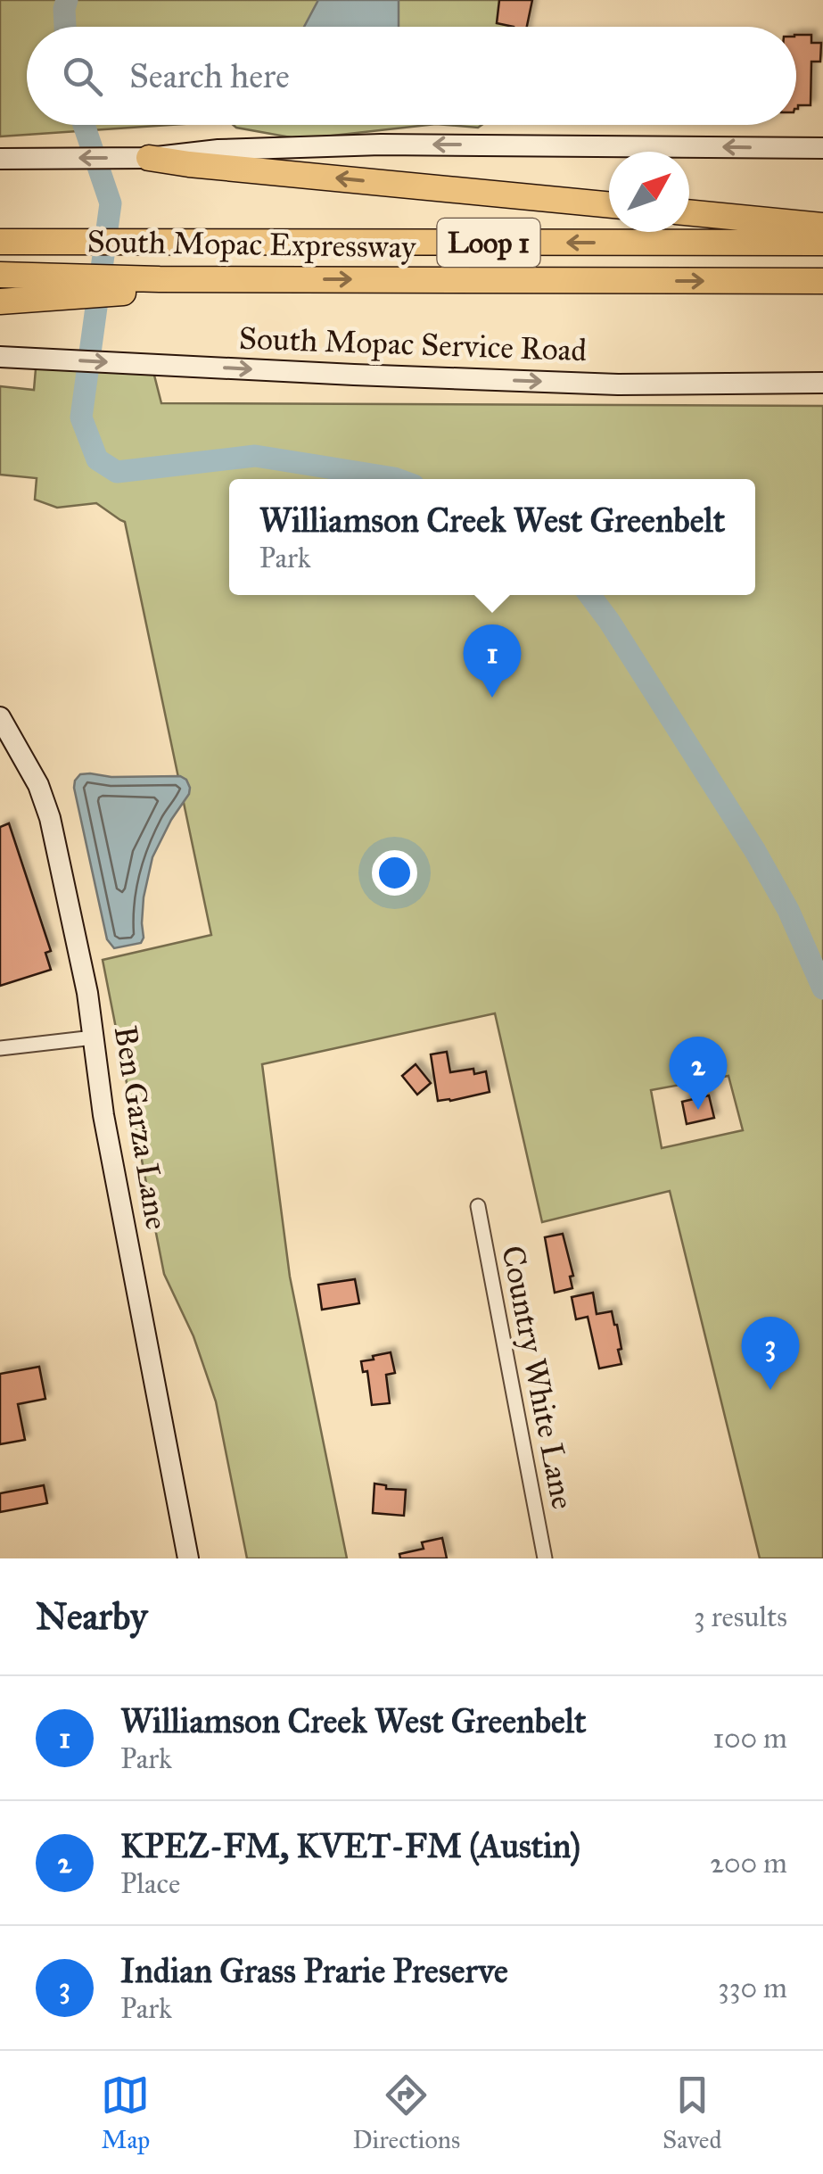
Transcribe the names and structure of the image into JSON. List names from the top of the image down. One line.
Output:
{"streets":{"highway":["Loop 1","South Mopac Expressway"],"main road":["South Mopac Service Road","Ben Garza Lane"],"street":["Country White Lane"]},"one_way":["South Mopac Service Road"],"north":"top right","page":{"search":"Search here","popup":["Williamson Creek West Greenbelt","Park"],"pins":["1","2","3"],"heading":["Nearby","3 results"],"list":[{"mark":"1","name":"Williamson Creek West Greenbelt","note":"Park","value":"100 m"},{"mark":"2","name":"KPEZ-FM, KVET-FM (Austin)","note":"Place","value":"200 m"},{"mark":"3","name":"Indian Grass Prarie Preserve","note":"Park","value":"330 m"}],"nav":["Map","Directions","Saved"]}}
